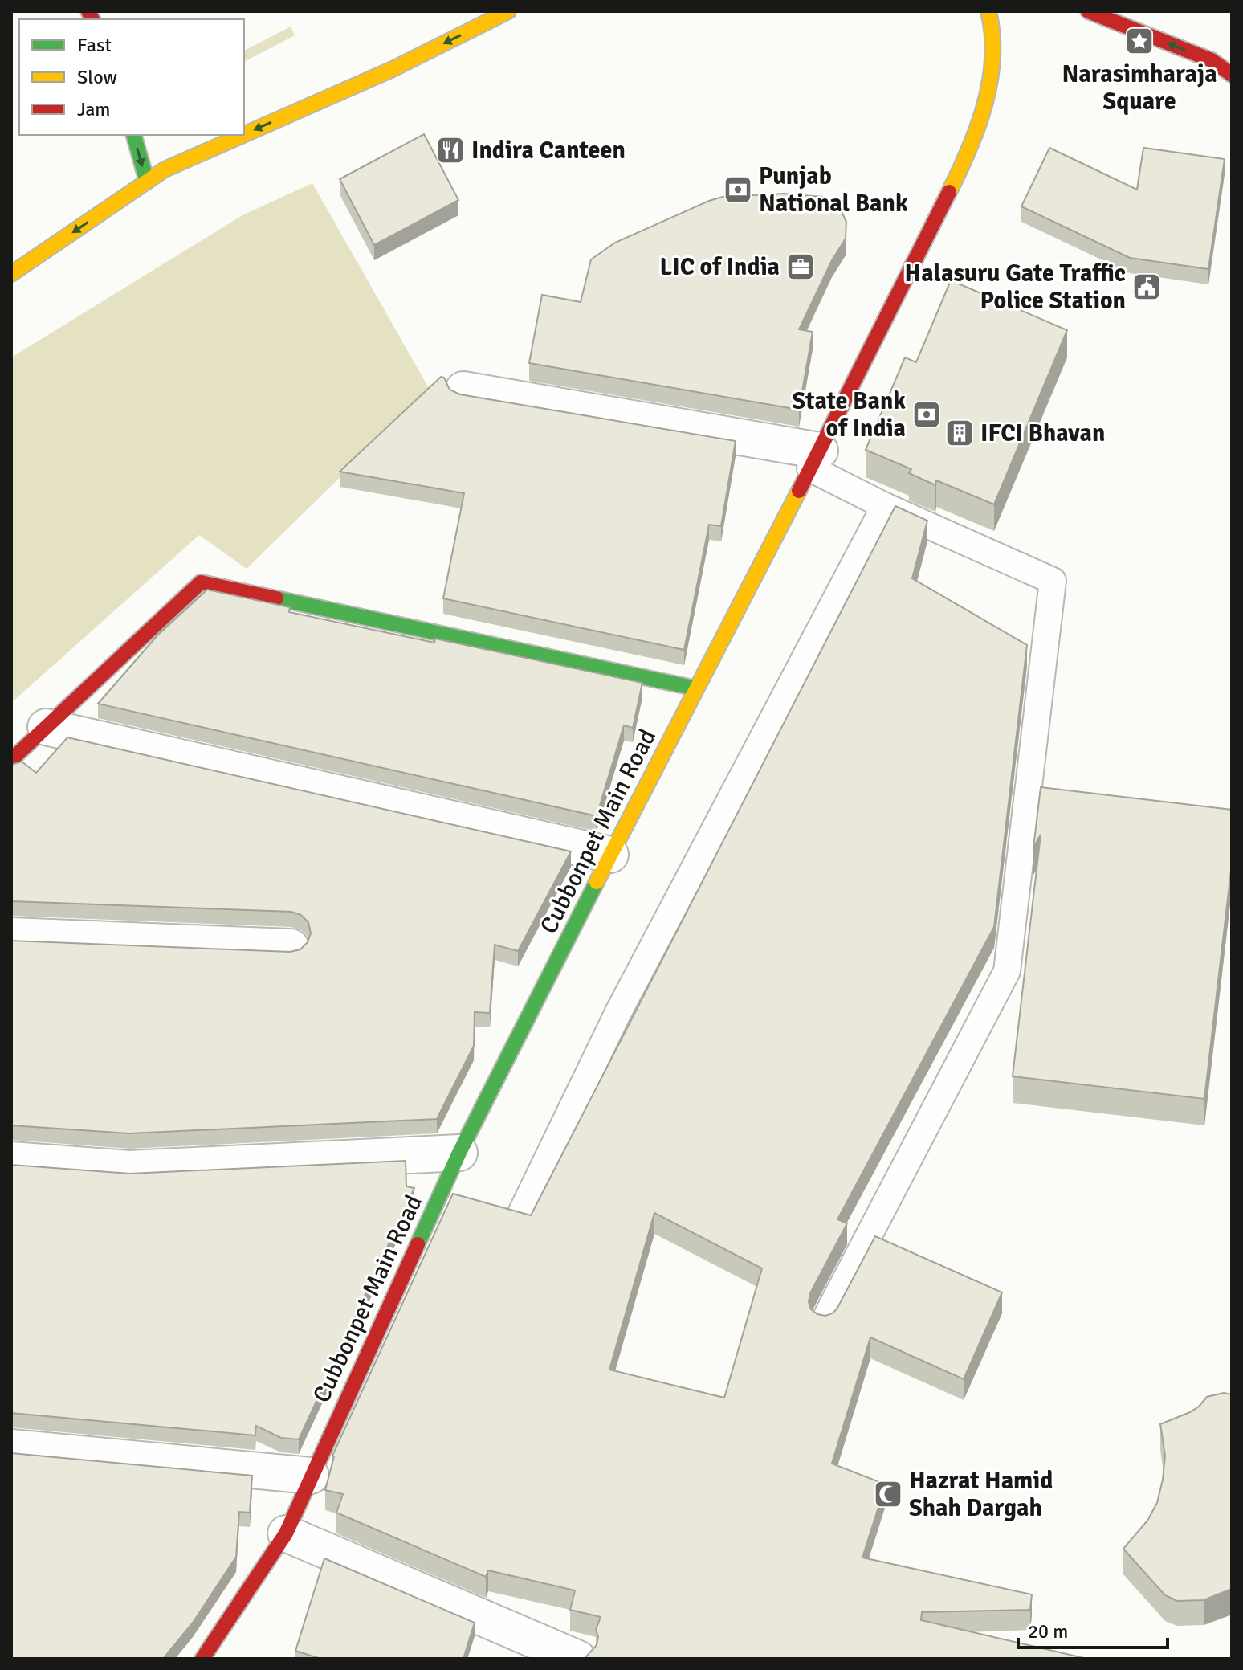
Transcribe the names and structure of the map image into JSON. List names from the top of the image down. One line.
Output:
{"streets":{"street":["Cubbonpet Main Road"]},"places":{"place":["Narasimharaja Square"],"restaurant":["Indira Canteen"],"bank":["Punjab National Bank","State Bank of India"],"office":["LIC of India"],"public building":["Halasuru Gate Traffic Police Station"],"building":["IFCI Bhavan"],"mosque":["Hazrat Hamid Shah Dargah"]},"legend":["Fast","Slow","Jam"],"scale_bar":"20 m"}
